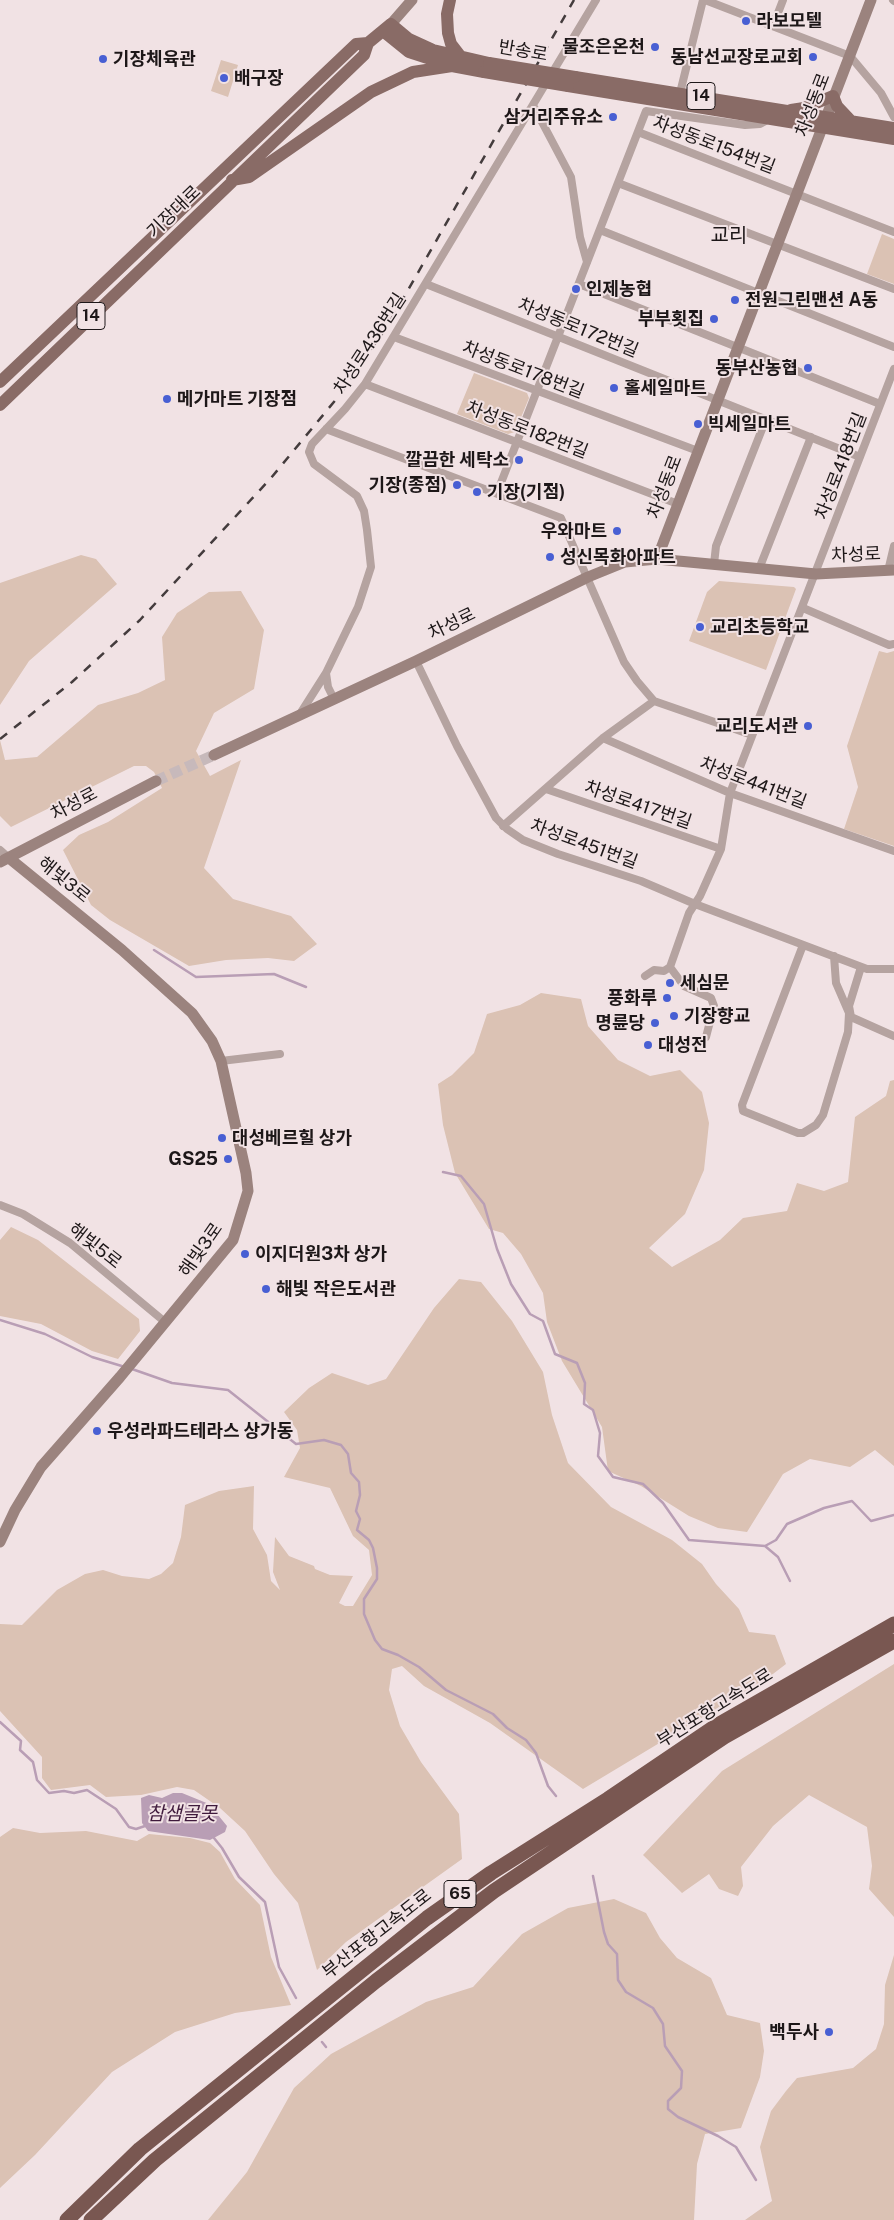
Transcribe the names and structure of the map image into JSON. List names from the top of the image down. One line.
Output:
{"streets":{"highway":["부산포항고속도로","65"],"main road":["반송로","14","기장대로"],"street":["차성동로","차성동로154번길","차성동로172번길","차성로436번길","차성동로178번길","차성동로182번길","차성로418번길","차성로","차성로441번길","차성로417번길","차성로451번길","해빛3로","해빛5로"]},"crossings":[["반송로","14"],["반송로","기장대로"],["14","차성동로"],["차성동로","차성동로154번길"],["차성동로","차성동로172번길"],["차성동로","차성동로178번길"],["차성동로","차성동로182번길"],["차성동로","차성로"],["차성동로154번길","차성동로172번길"],["차성동로154번길","차성동로178번길"],["차성동로154번길","차성동로182번길"],["차성동로172번길","차성로436번길"],["차성로436번길","차성동로178번길"],["차성로436번길","차성동로182번길"],["차성로418번길","차성로"],["차성로","차성로451번길"],["차성로","해빛3로"],["해빛3로","해빛5로"]],"districts":["교리"],"water":["참샘골못"],"places":["라보모텔","물조은온천","동남선교장로교회","기장체육관","배구장","삼거리주유소","인제농협","전원그린맨션 A동","부부횟집","동부산농협","홀세일마트","메가마트 기장점","빅세일마트","깔끔한 세탁소","기장(종점)","기장(기점)","우와마트","성신목화아파트","교리초등학교","교리도서관","세심문","풍화루","기장향교","명륜당","대성전","대성베르힐 상가","GS25","이지더원3차 상가","해빛 작은도서관","우성라파드테라스 상가동","백두사"]}
